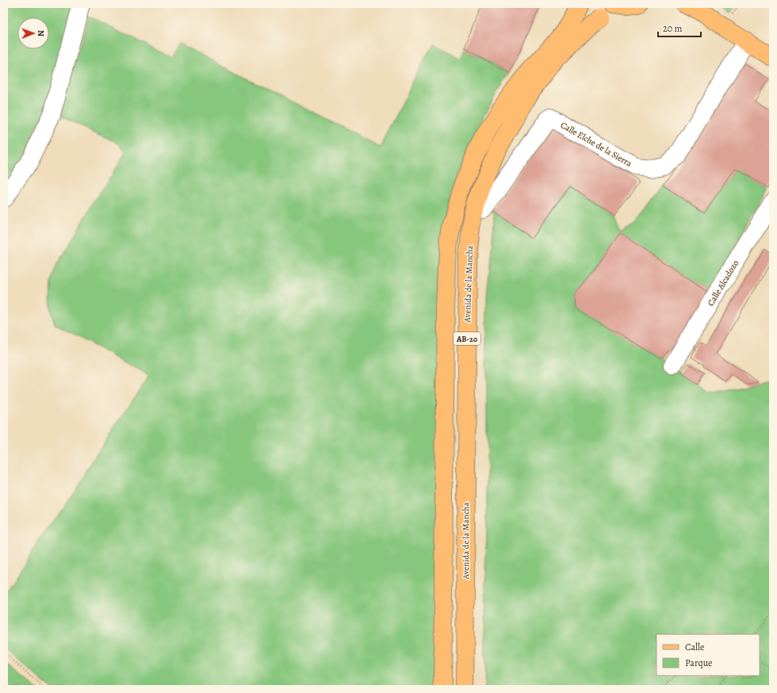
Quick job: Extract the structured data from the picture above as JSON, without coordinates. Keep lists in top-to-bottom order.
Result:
{
  "streets": {
    "main road": ["Avenida de la Mancha", "AB-20"],
    "street": ["Calle Elche de la Sierra", "Calle Alcadozo"]
  },
  "legend": ["Calle", "Parque"],
  "scale_bar": "20 m",
  "north": "right"
}
